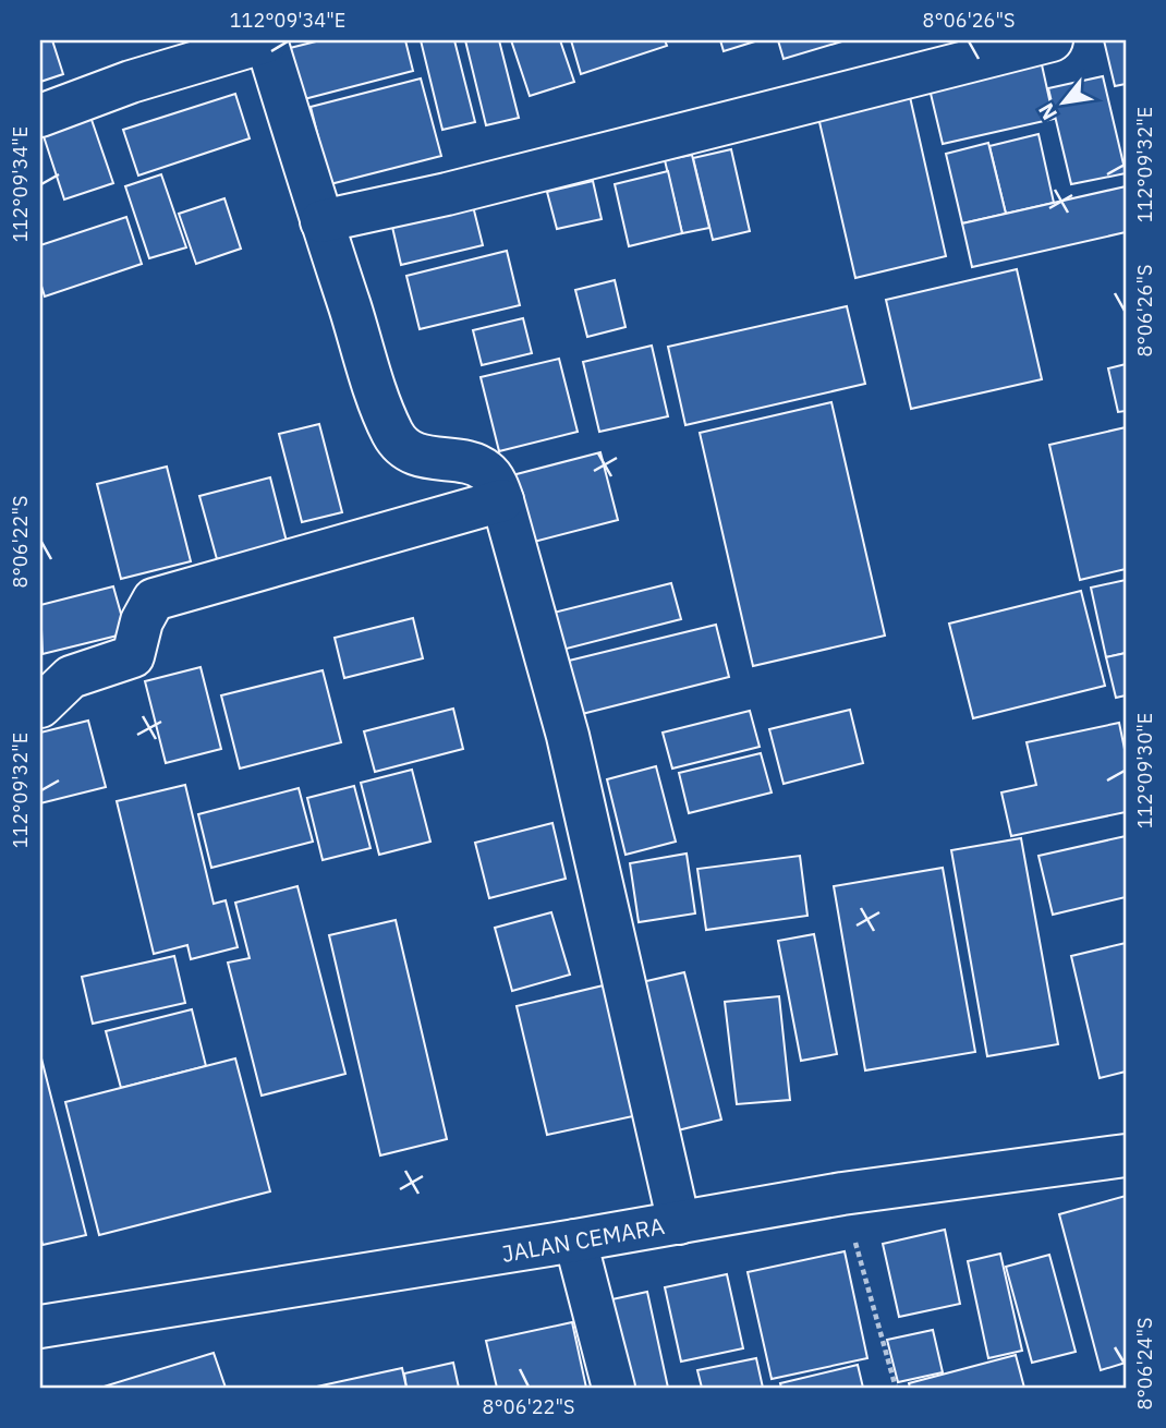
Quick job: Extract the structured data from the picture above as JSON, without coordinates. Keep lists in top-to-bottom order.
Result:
{
  "streets": {
    "street": ["JALAN CEMARA"]
  },
  "north": "bottom left",
  "coordinates": [
    "112°09'34\"E",
    "8°06'26\"S",
    "112°09'32\"E",
    "8°06'22\"S",
    "112°09'30\"E",
    "8°06'24\"S"
  ]
}
